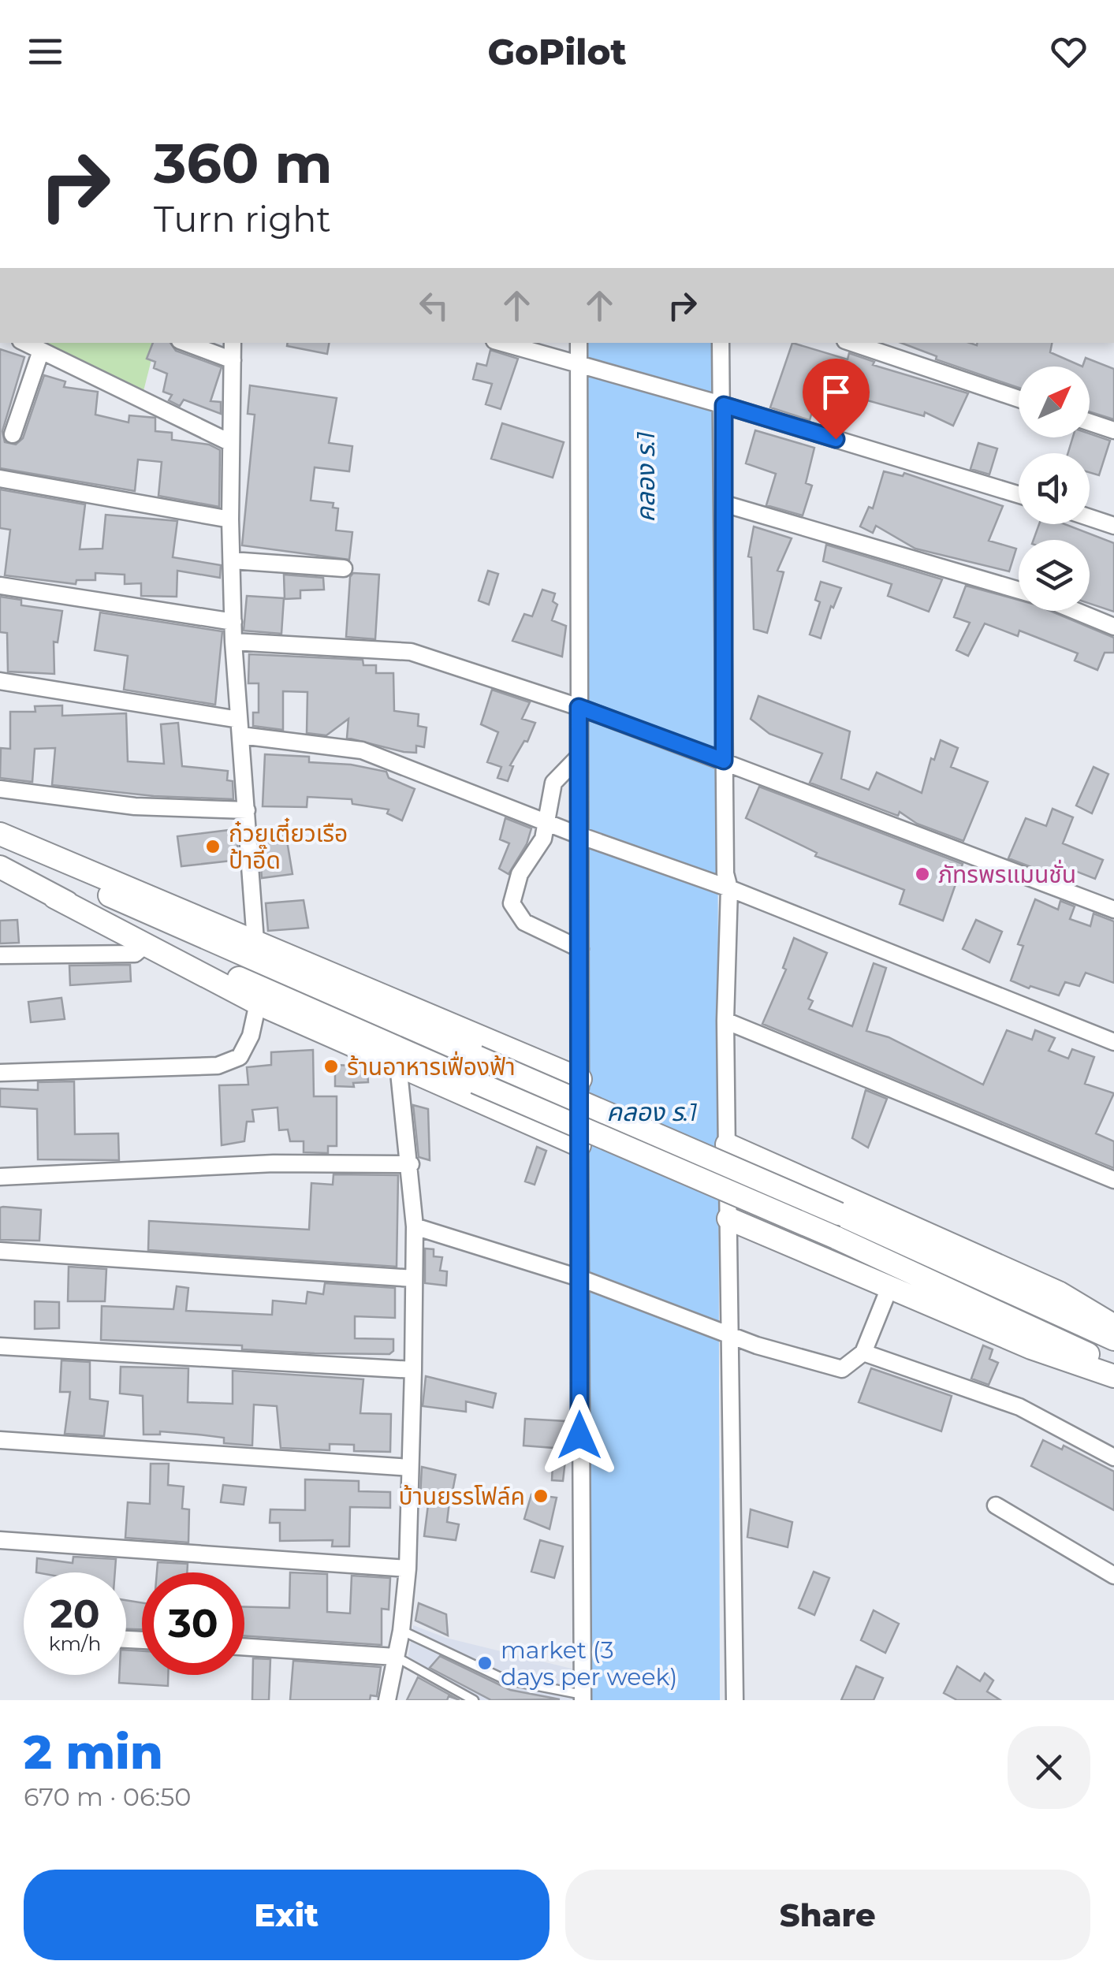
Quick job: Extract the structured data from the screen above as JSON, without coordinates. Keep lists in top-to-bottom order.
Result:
{
  "water": ["คลอง ร.1"],
  "places": [
    "ก๋วยเตี๋ยวเรือ ป้าอี๊ด",
    "ภัทรพรแมนชั่น",
    "ร้านอาหารเฟื่องฟ้า",
    "บ้านยรรโฟล์ค",
    "market (3 days per week)"
  ],
  "north": "top right",
  "page": {
    "header": "GoPilot",
    "turn": ["360 m", "Turn right"],
    "speed": "20 km/h",
    "limit": "30",
    "heading": ["2 min", "670 m · 06:50"],
    "buttons": ["Exit", "Share"]
  }
}
